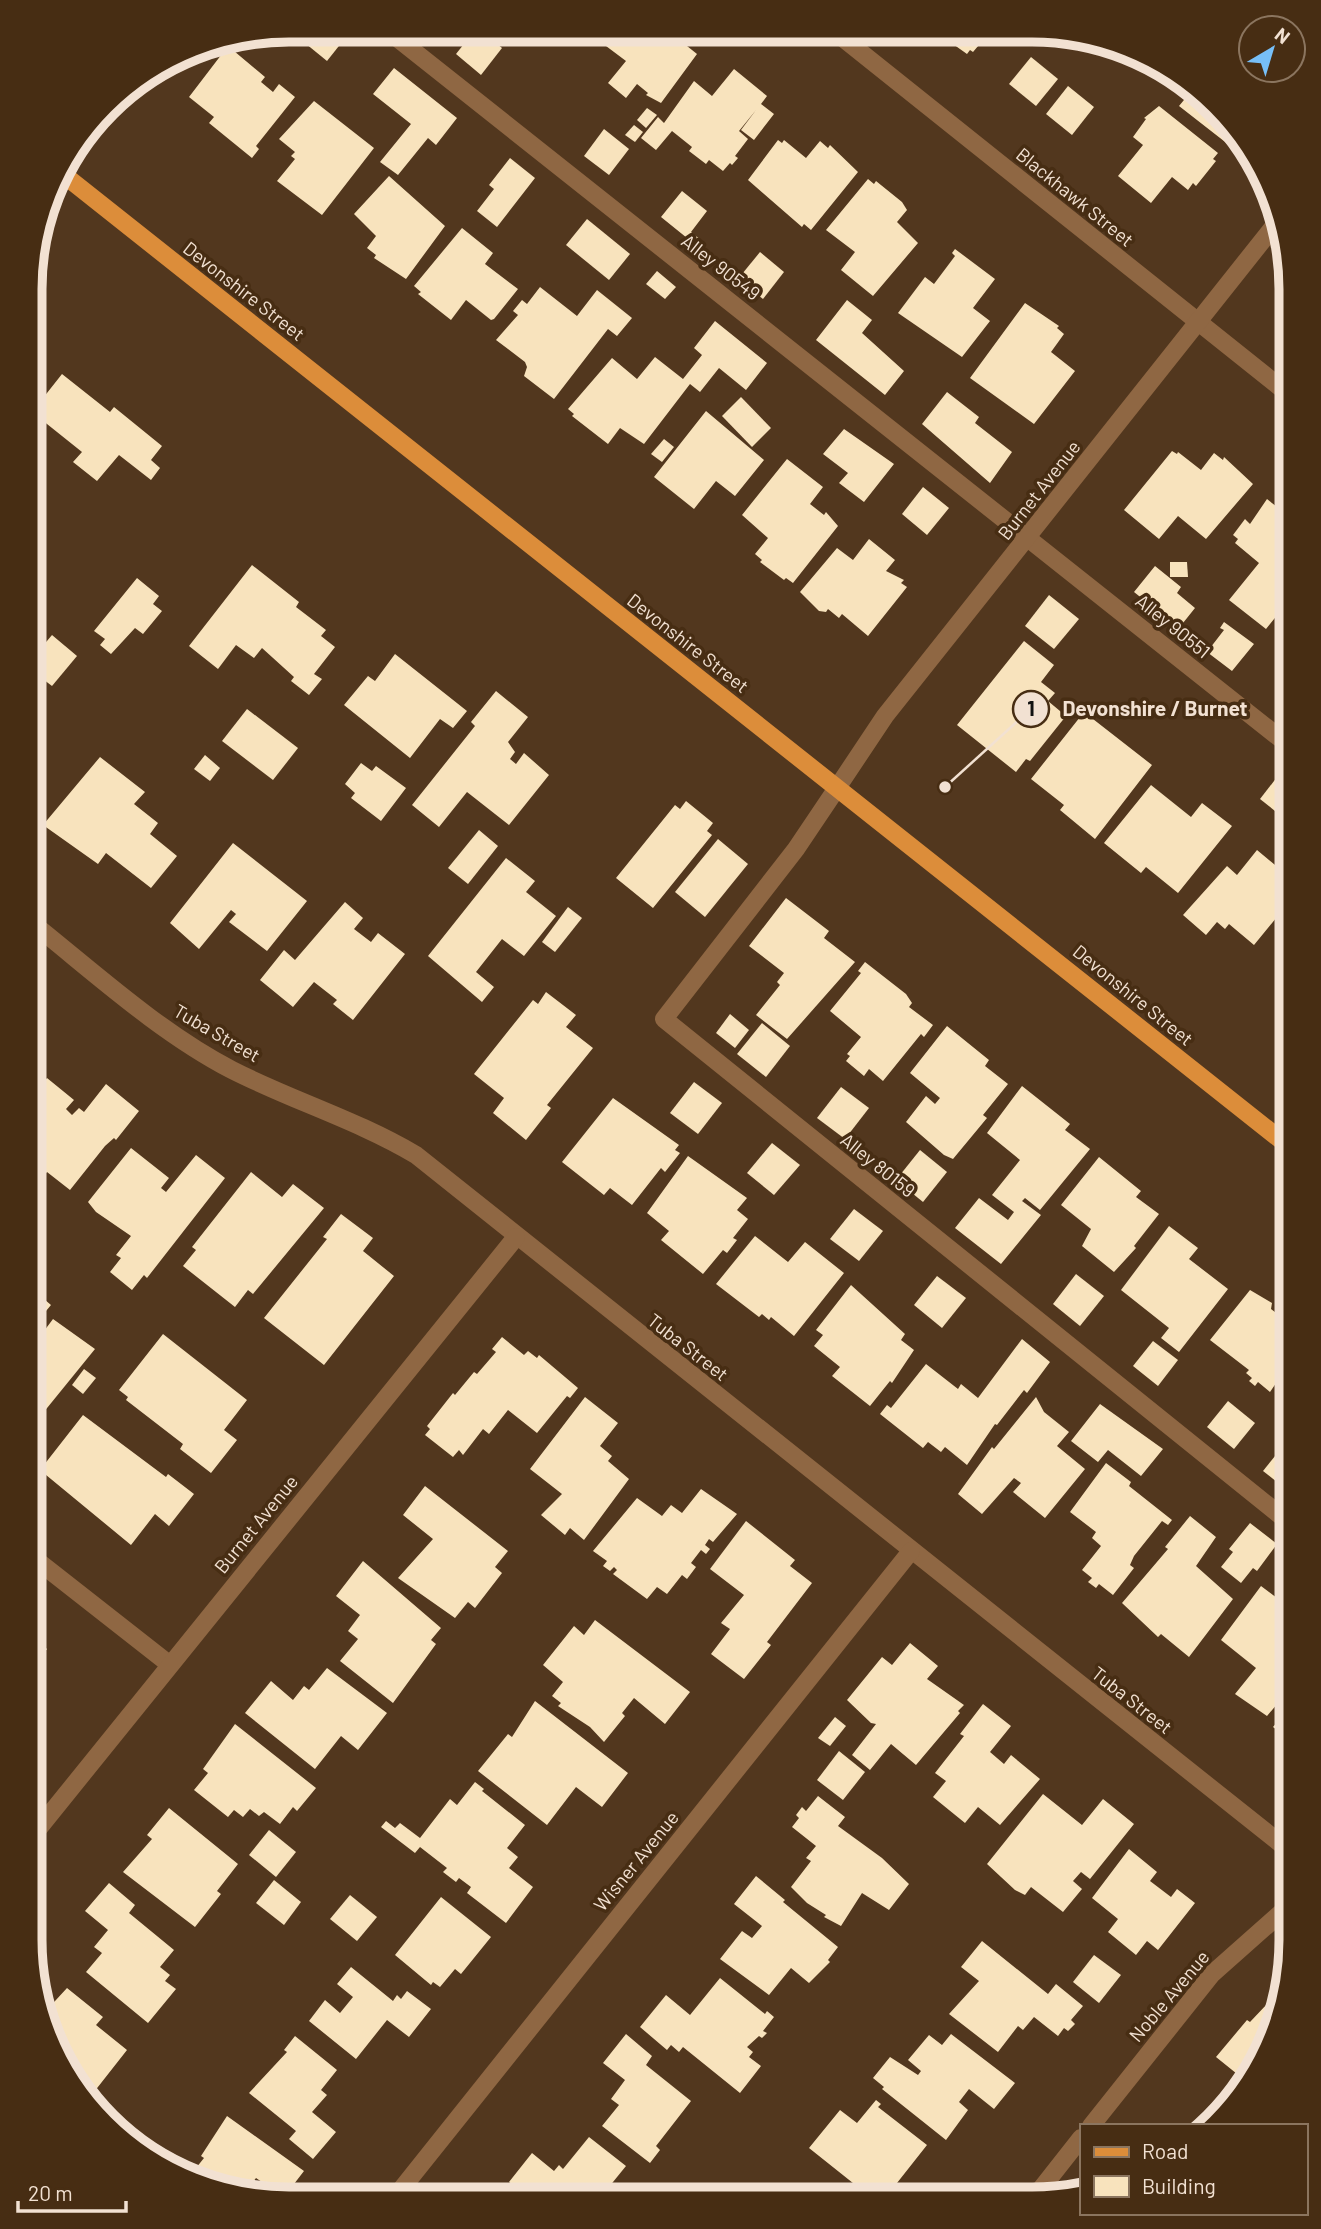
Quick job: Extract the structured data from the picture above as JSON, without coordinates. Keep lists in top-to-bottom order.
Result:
{
  "streets": {
    "main road": ["Devonshire Street"],
    "street": [
      "Blackhawk Street",
      "Alley 90549",
      "Burnet Avenue",
      "Alley 90551",
      "Tuba Street",
      "Alley 80159",
      "Wisner Avenue",
      "Noble Avenue"
    ]
  },
  "crossings": [
    ["Blackhawk Street", "Burnet Avenue"],
    ["Alley 90549", "Burnet Avenue"],
    ["Alley 90549", "Alley 90551"],
    ["Devonshire Street", "Burnet Avenue"],
    ["Devonshire Street", "Alley 80159"],
    ["Burnet Avenue", "Alley 90551"],
    ["Burnet Avenue", "Tuba Street"],
    ["Burnet Avenue", "Alley 80159"],
    ["Tuba Street", "Wisner Avenue"]
  ],
  "places": ["Devonshire / Burnet"],
  "legend": ["Road", "Building"],
  "scale_bar": "20 m",
  "north": "top right"
}
